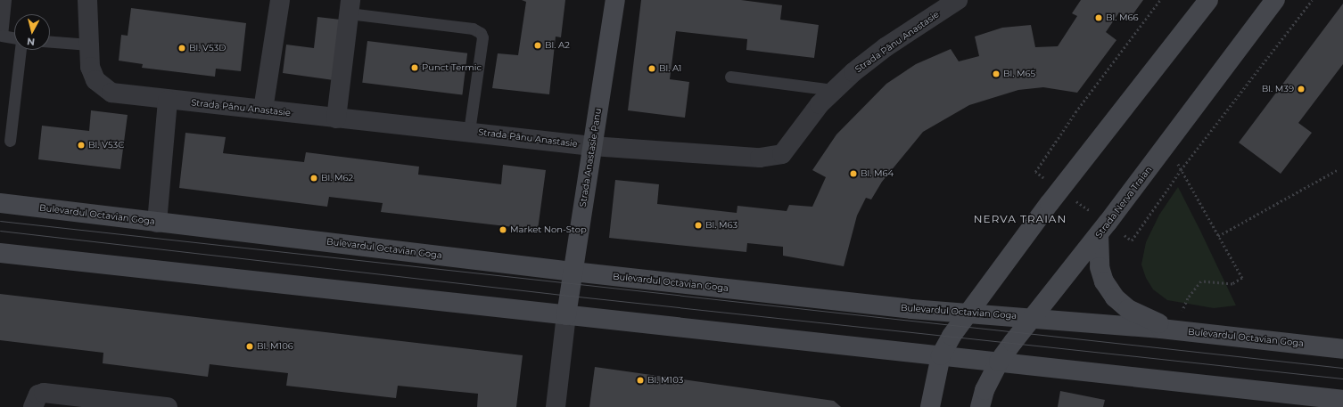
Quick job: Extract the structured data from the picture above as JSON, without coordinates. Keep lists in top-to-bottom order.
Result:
{
  "streets": {
    "main road": ["Strada Anastasie Panu", "Strada Nerva Traian", "Bulevardul Octavian Goga"],
    "street": ["Strada Pânu Anastasie"]
  },
  "crossings": [
    ["Strada Pânu Anastasie", "Strada Anastasie Panu"],
    ["Strada Anastasie Panu", "Bulevardul Octavian Goga"],
    ["Strada Nerva Traian", "Bulevardul Octavian Goga"]
  ],
  "districts": ["NERVA TRAIAN"],
  "places": [
    "Bl. M66",
    "Bl. A2",
    "Bl. V53D",
    "Punct Termic",
    "Bl. A1",
    "Bl. M65",
    "Bl. M39",
    "Bl. V53C",
    "Bl. M64",
    "Bl. M62",
    "Bl. M63",
    "Market Non-Stop",
    "Bl. M106",
    "Bl. M103"
  ],
  "north": "bottom"
}
